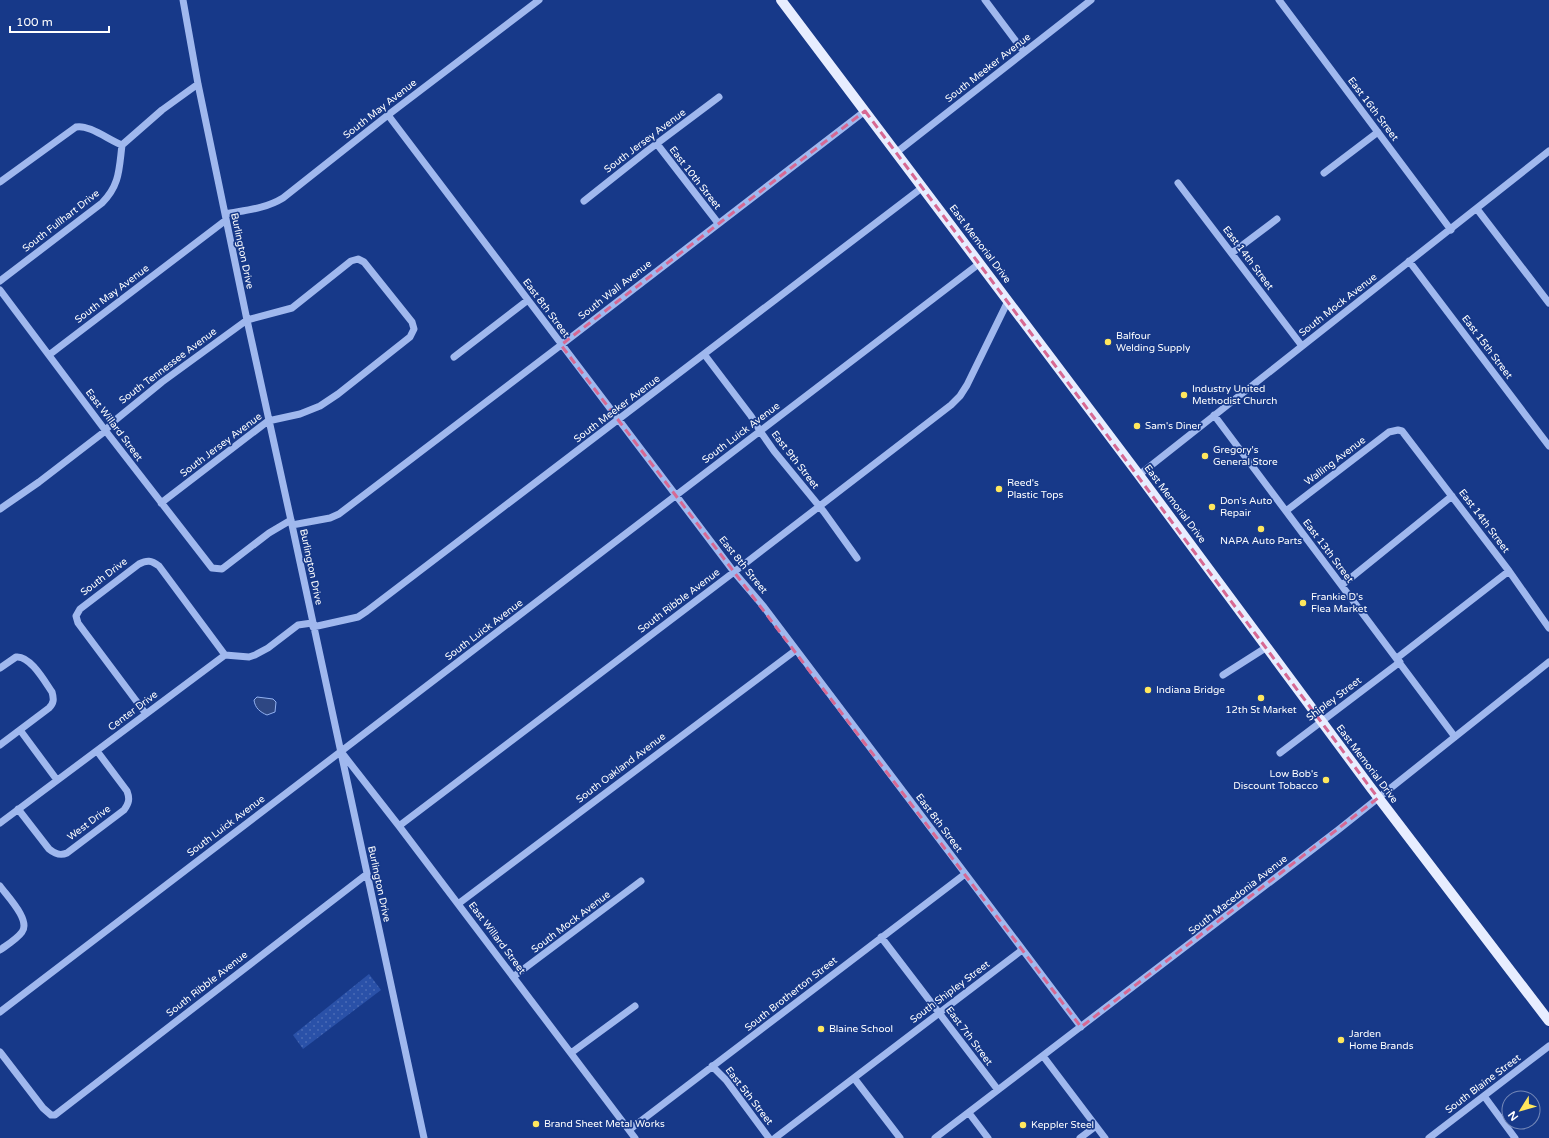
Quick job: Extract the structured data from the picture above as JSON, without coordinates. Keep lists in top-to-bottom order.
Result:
{
  "streets": {
    "main road": ["East Memorial Drive"],
    "street": [
      "South Meeker Avenue",
      "South May Avenue",
      "East 16th Street",
      "South Jersey Avenue",
      "East 10th Street",
      "South Fullhart Drive",
      "Burlington Drive",
      "East 14th Street",
      "South Wall Avenue",
      "South Mock Avenue",
      "East 8th Street",
      "East 15th Street",
      "South Tennessee Avenue",
      "East Willard Street",
      "South Luick Avenue",
      "East 9th Street",
      "Walling Avenue",
      "East 13th Street",
      "South Drive",
      "South Ribble Avenue",
      "Shipley Street",
      "Center Drive",
      "South Oakland Avenue",
      "West Drive",
      "South Macedonia Avenue",
      "South Shipley Street",
      "South Brotherton Street",
      "East 7th Street",
      "South Blaine Street",
      "East 5th Street"
    ]
  },
  "crossings": [
    ["South Meeker Avenue", "East Memorial Drive"],
    ["South Meeker Avenue", "Burlington Drive"],
    ["South Meeker Avenue", "East 8th Street"],
    ["South Meeker Avenue", "East 9th Street"],
    ["South Meeker Avenue", "South Drive"],
    ["South Meeker Avenue", "Center Drive"],
    ["South May Avenue", "Burlington Drive"],
    ["South May Avenue", "East 8th Street"],
    ["South May Avenue", "East Willard Street"],
    ["East 16th Street", "South Mock Avenue"],
    ["South Jersey Avenue", "East 10th Street"],
    ["South Jersey Avenue", "Burlington Drive"],
    ["South Jersey Avenue", "South Tennessee Avenue"],
    ["South Jersey Avenue", "East Willard Street"],
    ["East 10th Street", "South Wall Avenue"],
    ["East Memorial Drive", "South Wall Avenue"],
    ["East Memorial Drive", "South Mock Avenue"],
    ["East Memorial Drive", "South Luick Avenue"],
    ["East Memorial Drive", "South Ribble Avenue"],
    ["East Memorial Drive", "Shipley Street"],
    ["East Memorial Drive", "South Macedonia Avenue"],
    ["Burlington Drive", "South Wall Avenue"],
    ["Burlington Drive", "South Tennessee Avenue"],
    ["Burlington Drive", "East Willard Street"],
    ["Burlington Drive", "South Luick Avenue"],
    ["Burlington Drive", "South Ribble Avenue"],
    ["East 14th Street", "South Mock Avenue"],
    ["East 14th Street", "Walling Avenue"],
    ["East 14th Street", "Shipley Street"],
    ["South Wall Avenue", "East 8th Street"],
    ["South Wall Avenue", "East Willard Street"],
    ["South Mock Avenue", "East 15th Street"],
    ["South Mock Avenue", "East Willard Street"],
    ["South Mock Avenue", "East 13th Street"],
    ["East 8th Street", "South Luick Avenue"],
    ["East 8th Street", "South Ribble Avenue"],
    ["East 8th Street", "South Oakland Avenue"],
    ["East 8th Street", "South Macedonia Avenue"],
    ["East 8th Street", "South Shipley Street"],
    ["East 8th Street", "South Brotherton Street"],
    ["South Tennessee Avenue", "East Willard Street"],
    ["East Willard Street", "South Luick Avenue"],
    ["East Willard Street", "South Ribble Avenue"],
    ["East Willard Street", "South Oakland Avenue"],
    ["East Willard Street", "South Brotherton Street"],
    ["South Luick Avenue", "East 9th Street"],
    ["East 9th Street", "South Ribble Avenue"],
    ["Walling Avenue", "East 13th Street"],
    ["East 13th Street", "Shipley Street"],
    ["East 13th Street", "South Macedonia Avenue"],
    ["South Drive", "Center Drive"],
    ["Center Drive", "West Drive"],
    ["South Macedonia Avenue", "East 7th Street"],
    ["South Shipley Street", "East 7th Street"],
    ["South Brotherton Street", "East 7th Street"],
    ["South Brotherton Street", "East 5th Street"]
  ],
  "places": [
    "Balfour Welding Supply",
    "Industry United Methodist Church",
    "Sam's Diner",
    "Gregory's General Store",
    "Reed's Plastic Tops",
    "Don's Auto Repair",
    "NAPA Auto Parts",
    "Frankie D's Flea Market",
    "Indiana Bridge",
    "12th St Market",
    "Low Bob's Discount Tobacco",
    "Blaine School",
    "Jarden Home Brands",
    "Brand Sheet Metal Works",
    "Keppler Steel"
  ],
  "scale_bar": "100 m",
  "north": "bottom left"
}
